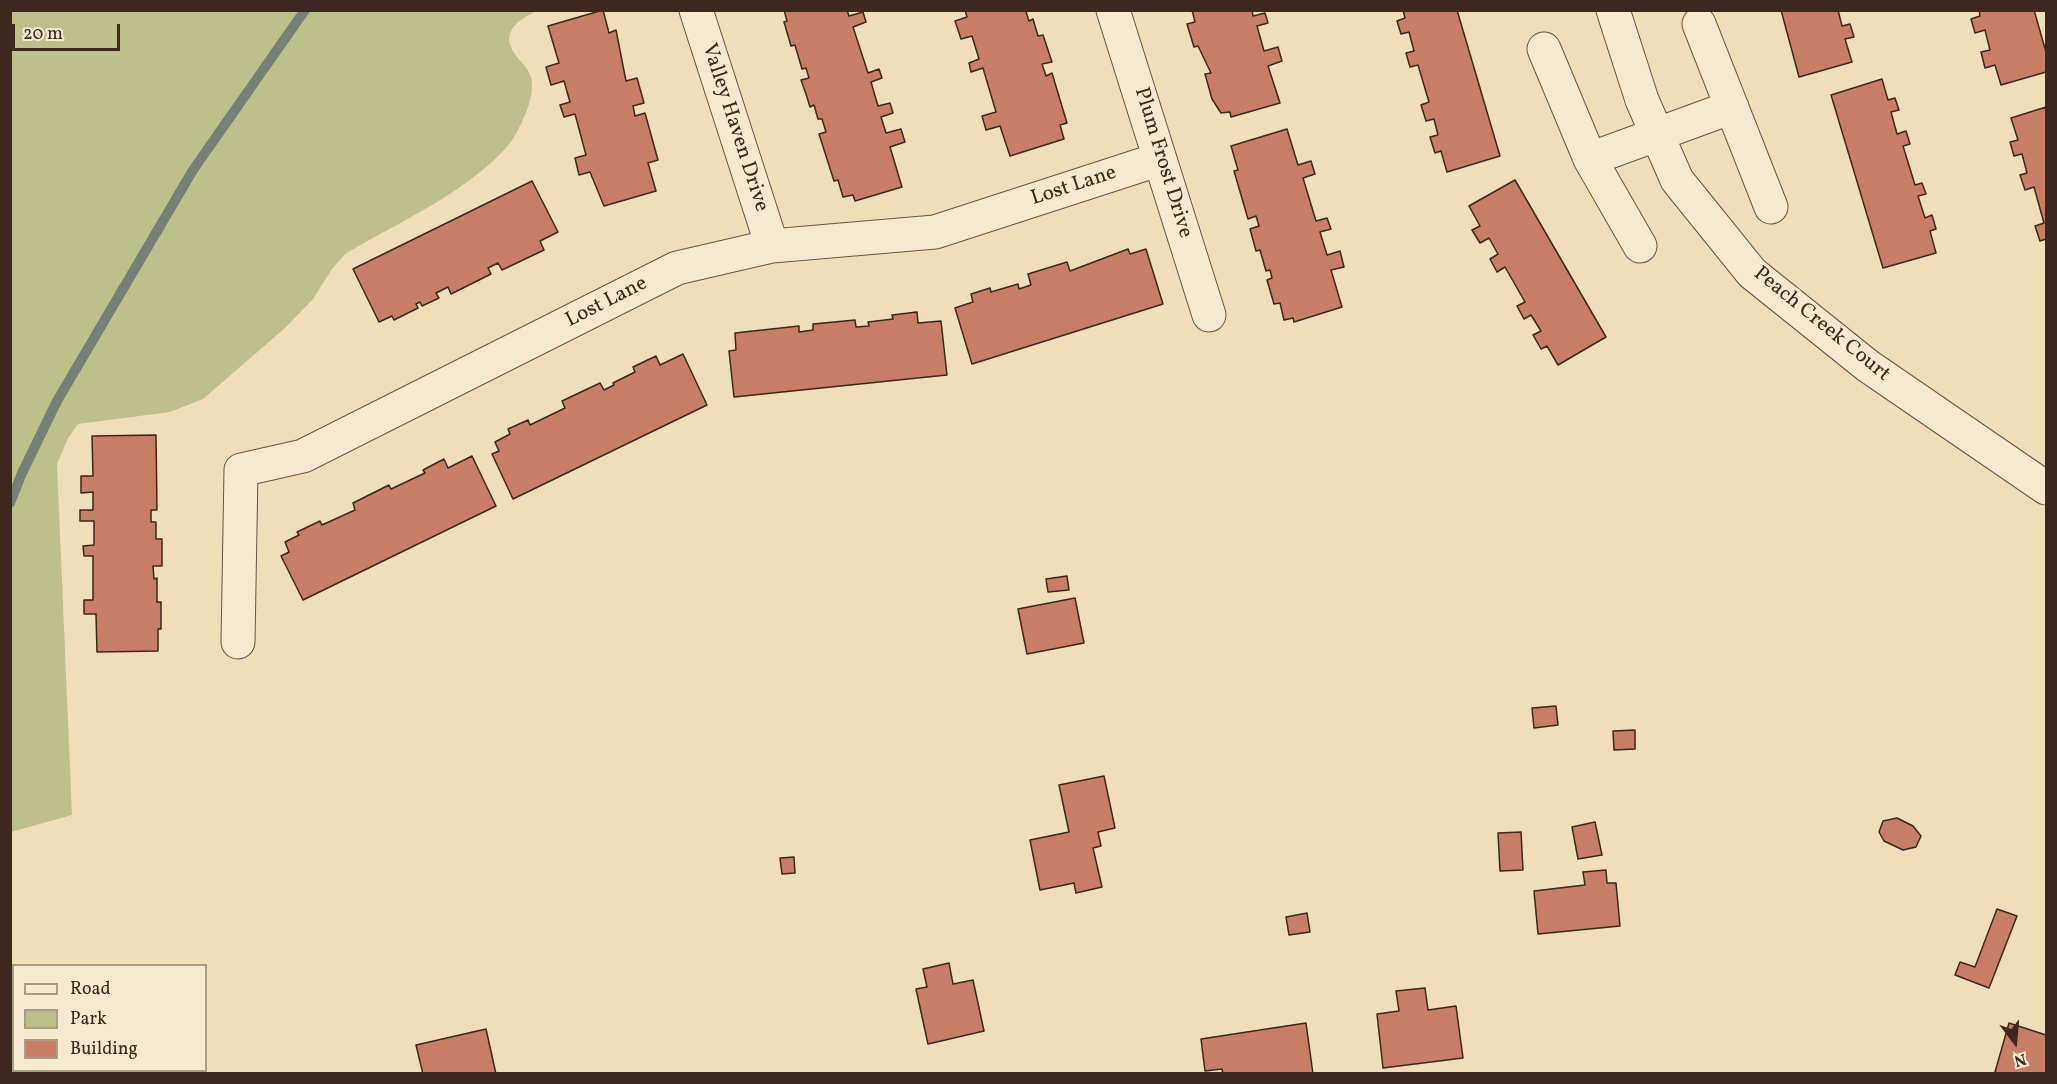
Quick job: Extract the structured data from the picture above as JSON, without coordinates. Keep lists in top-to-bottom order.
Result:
{
  "streets": {
    "street": [
      "Valley Haven Drive",
      "Plum Frost Drive",
      "Lost Lane",
      "Peach Creek Court"
    ]
  },
  "crossings": [
    ["Valley Haven Drive", "Lost Lane"],
    ["Plum Frost Drive", "Lost Lane"]
  ],
  "legend": ["Road", "Park", "Building"],
  "scale_bar": "20 m",
  "north": "bottom"
}
